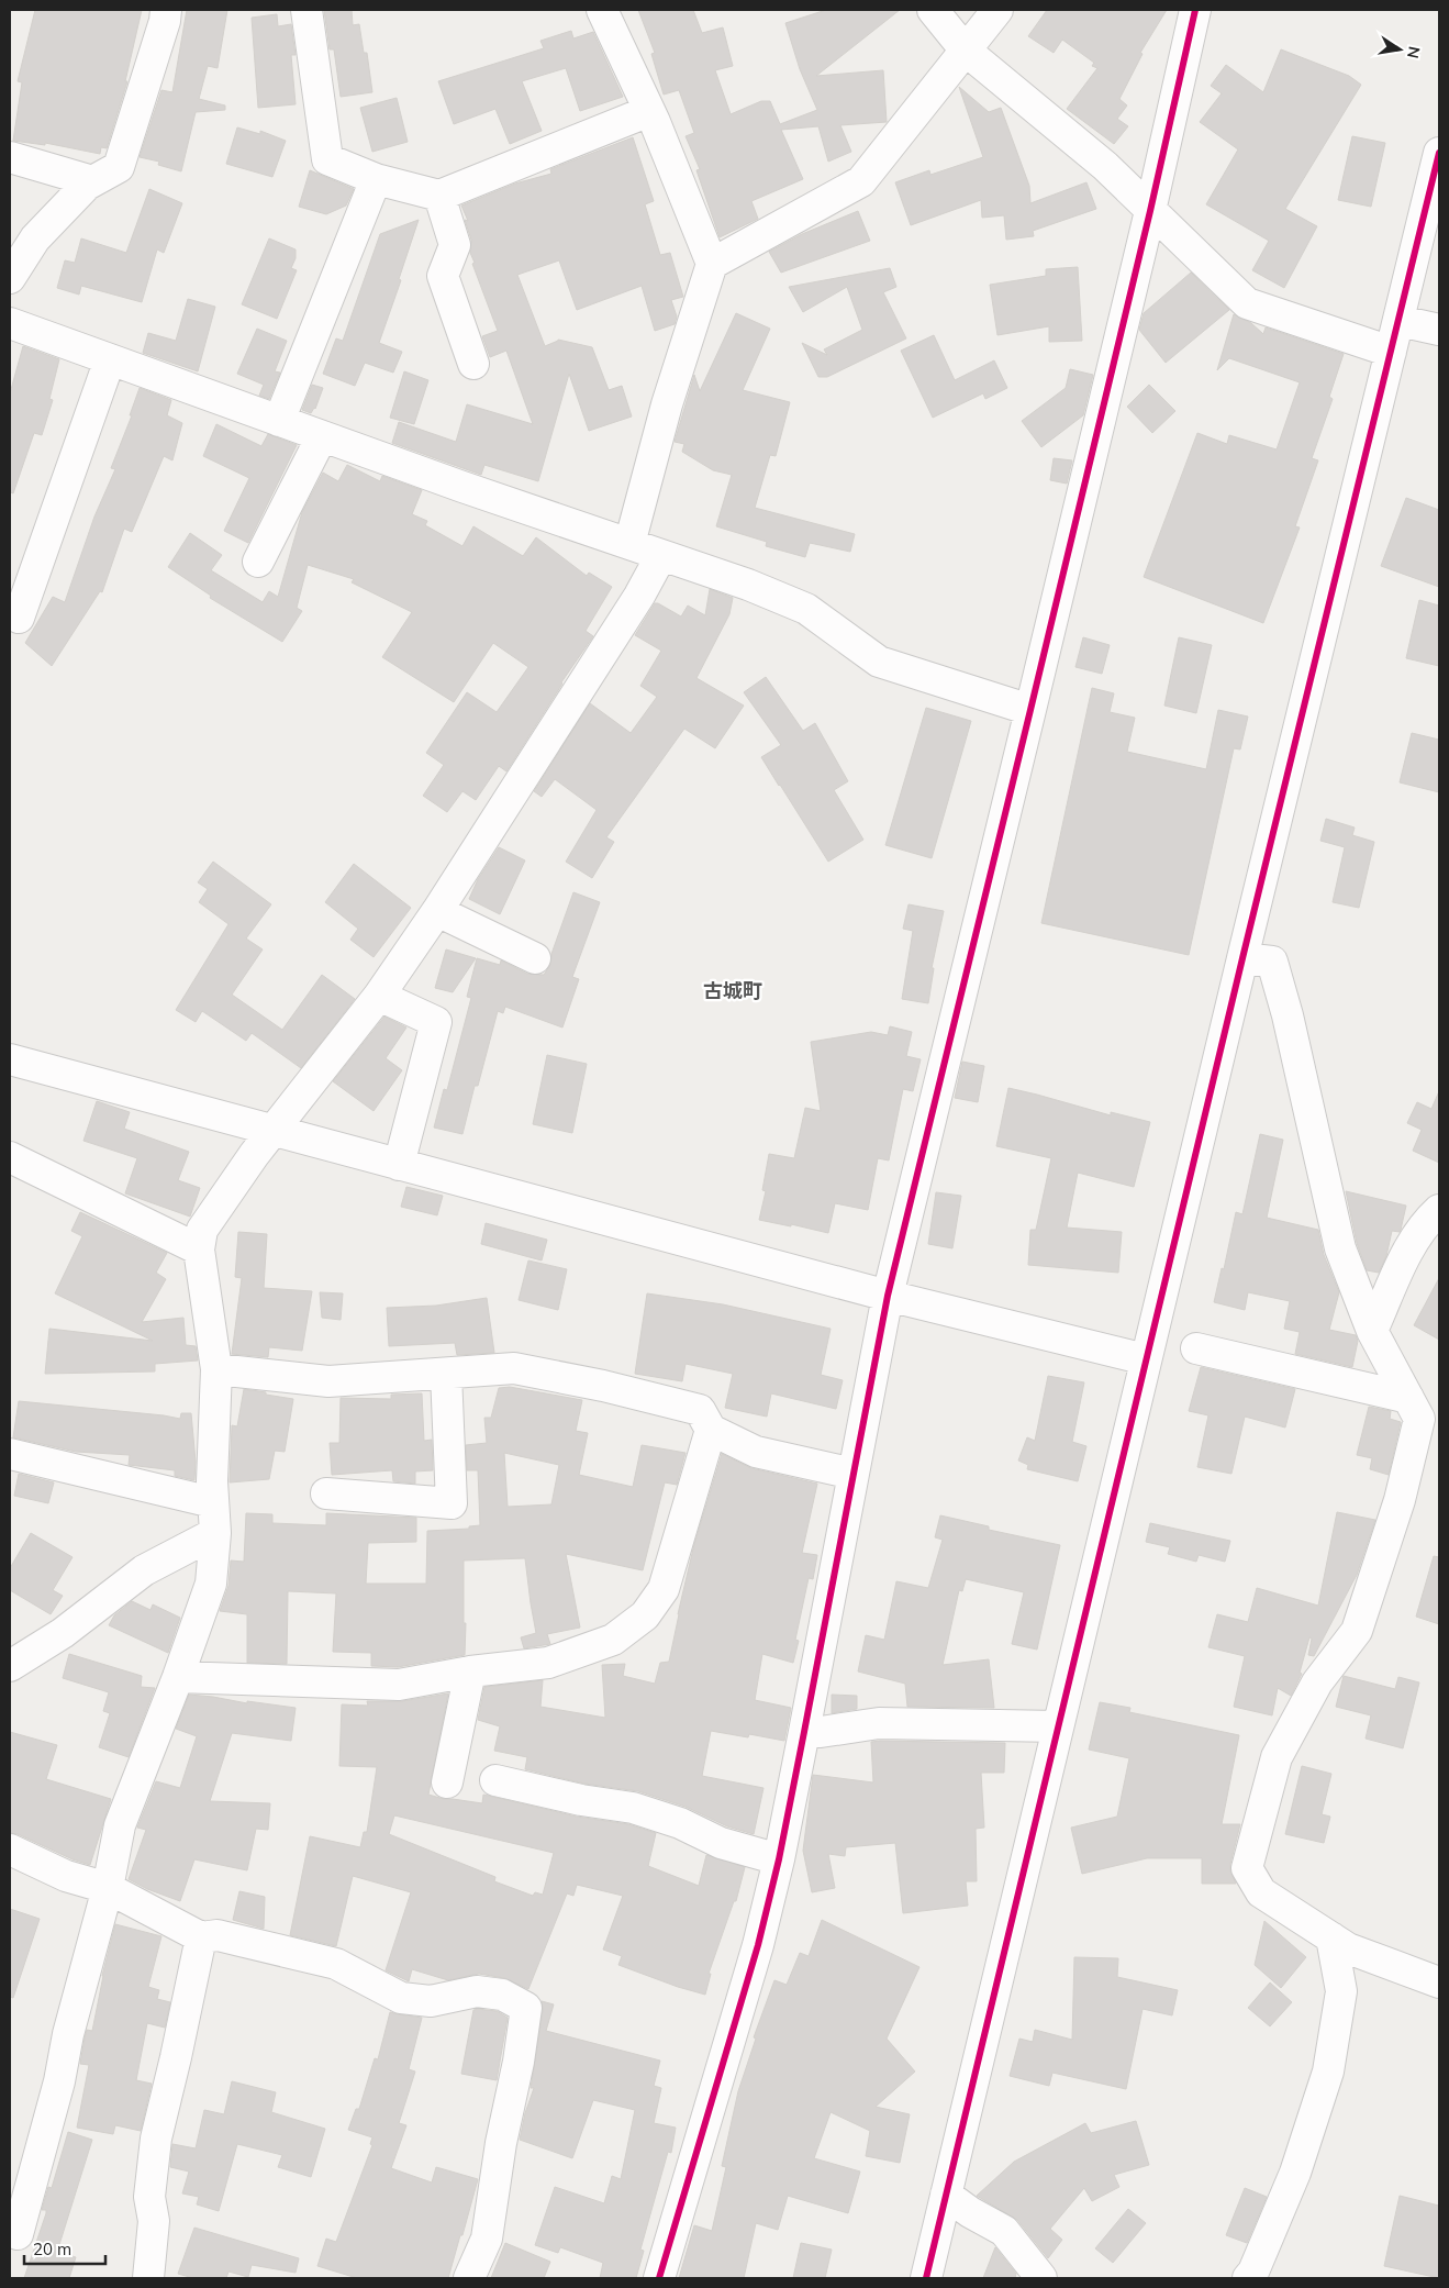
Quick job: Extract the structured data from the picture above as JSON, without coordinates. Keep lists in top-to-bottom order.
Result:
{
  "districts": ["古城町"],
  "scale_bar": "20 m",
  "north": "right"
}
